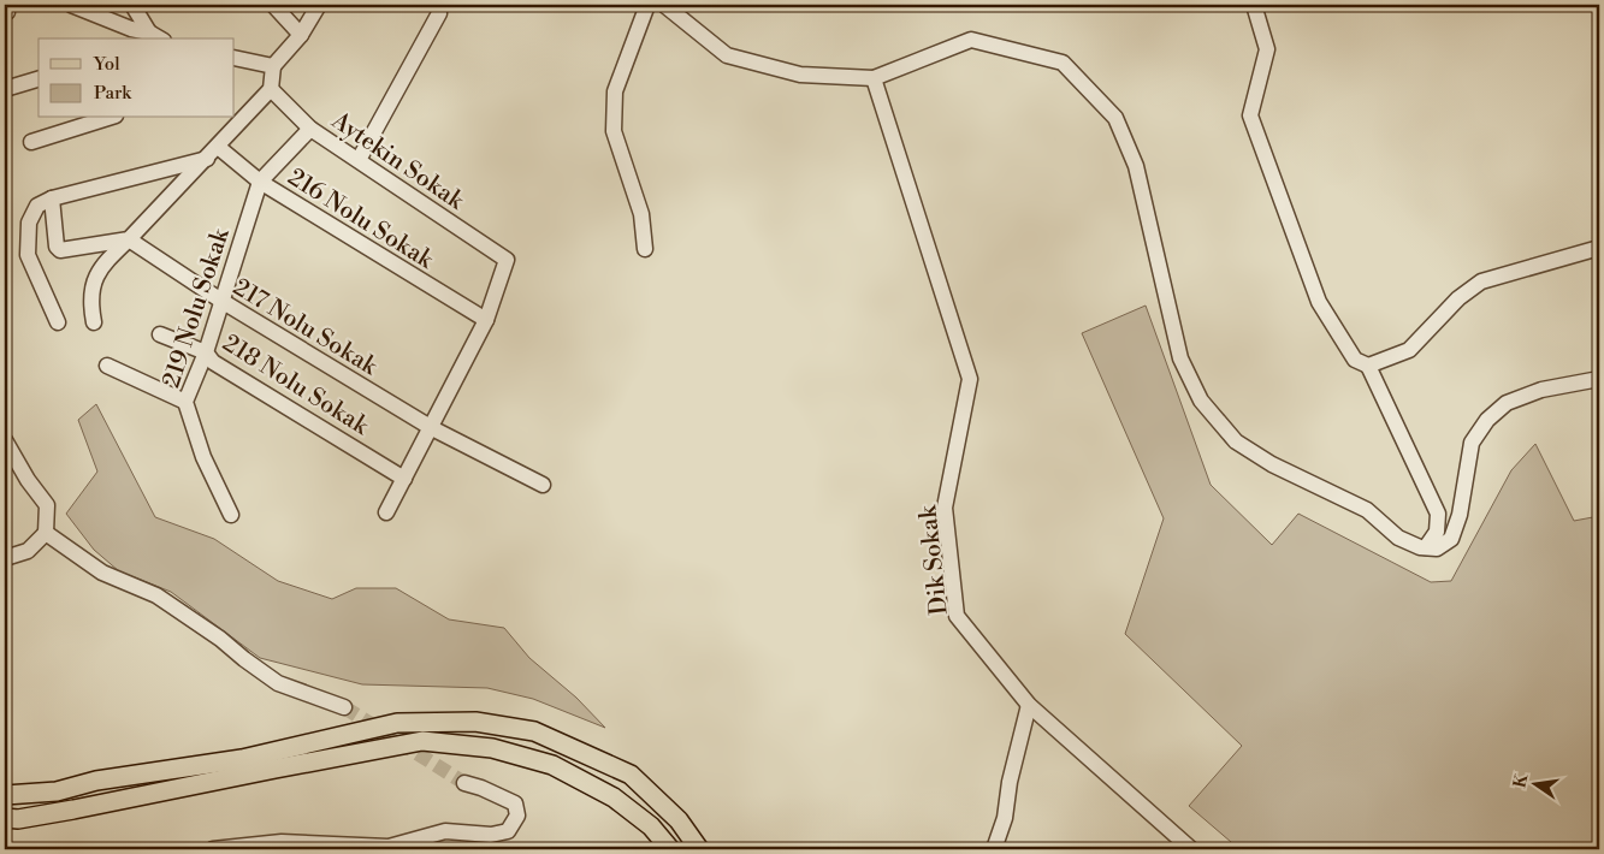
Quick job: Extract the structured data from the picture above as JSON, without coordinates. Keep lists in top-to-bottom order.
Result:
{
  "streets": {
    "street": [
      "Aytekin Sokak",
      "216 Nolu Sokak",
      "219 Nolu Sokak",
      "217 Nolu Sokak",
      "218 Nolu Sokak",
      "Dik Sokak"
    ]
  },
  "crossings": [
    ["Aytekin Sokak", "216 Nolu Sokak"],
    ["Aytekin Sokak", "219 Nolu Sokak"],
    ["216 Nolu Sokak", "219 Nolu Sokak"],
    ["219 Nolu Sokak", "217 Nolu Sokak"],
    ["219 Nolu Sokak", "218 Nolu Sokak"]
  ],
  "legend": ["Yol", "Park"],
  "north": "left"
}
